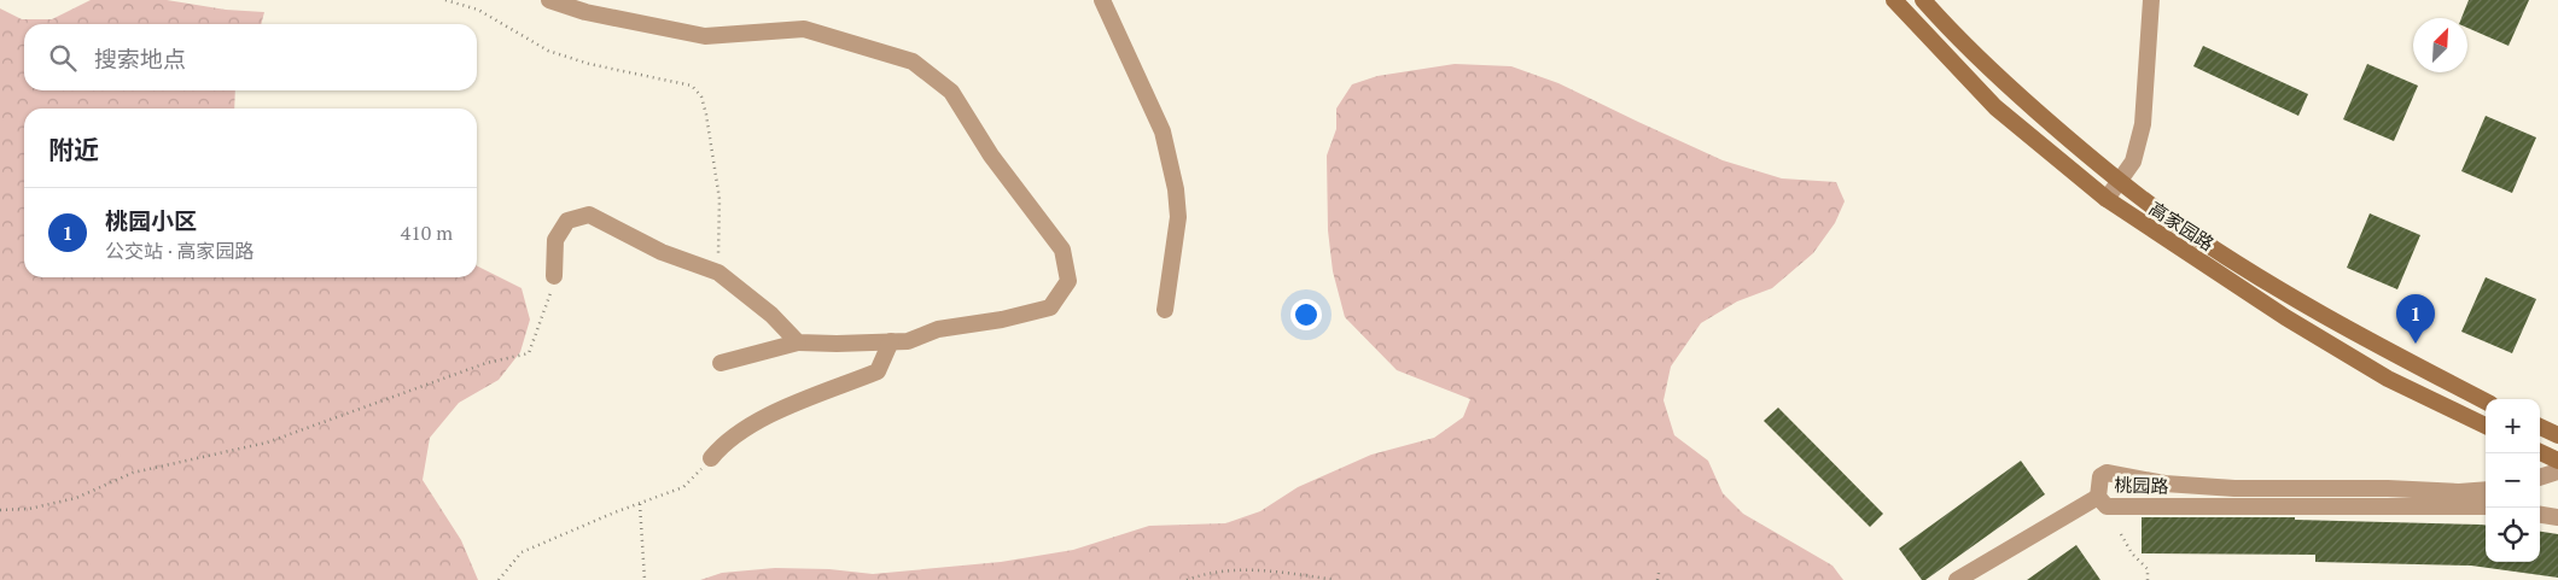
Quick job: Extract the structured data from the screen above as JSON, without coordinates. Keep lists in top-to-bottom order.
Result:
{
  "streets": {
    "main road": ["高家园路"],
    "street": ["桃园路"]
  },
  "north": "top right",
  "page": {
    "search": "搜索地点",
    "heading": "附近",
    "list": [
      {
        "mark": "1",
        "name": "桃园小区",
        "note": "公交站 · 高家园路",
        "value": "410 m"
      }
    ],
    "pins": "1",
    "map_buttons": ["+", "−"]
  }
}
